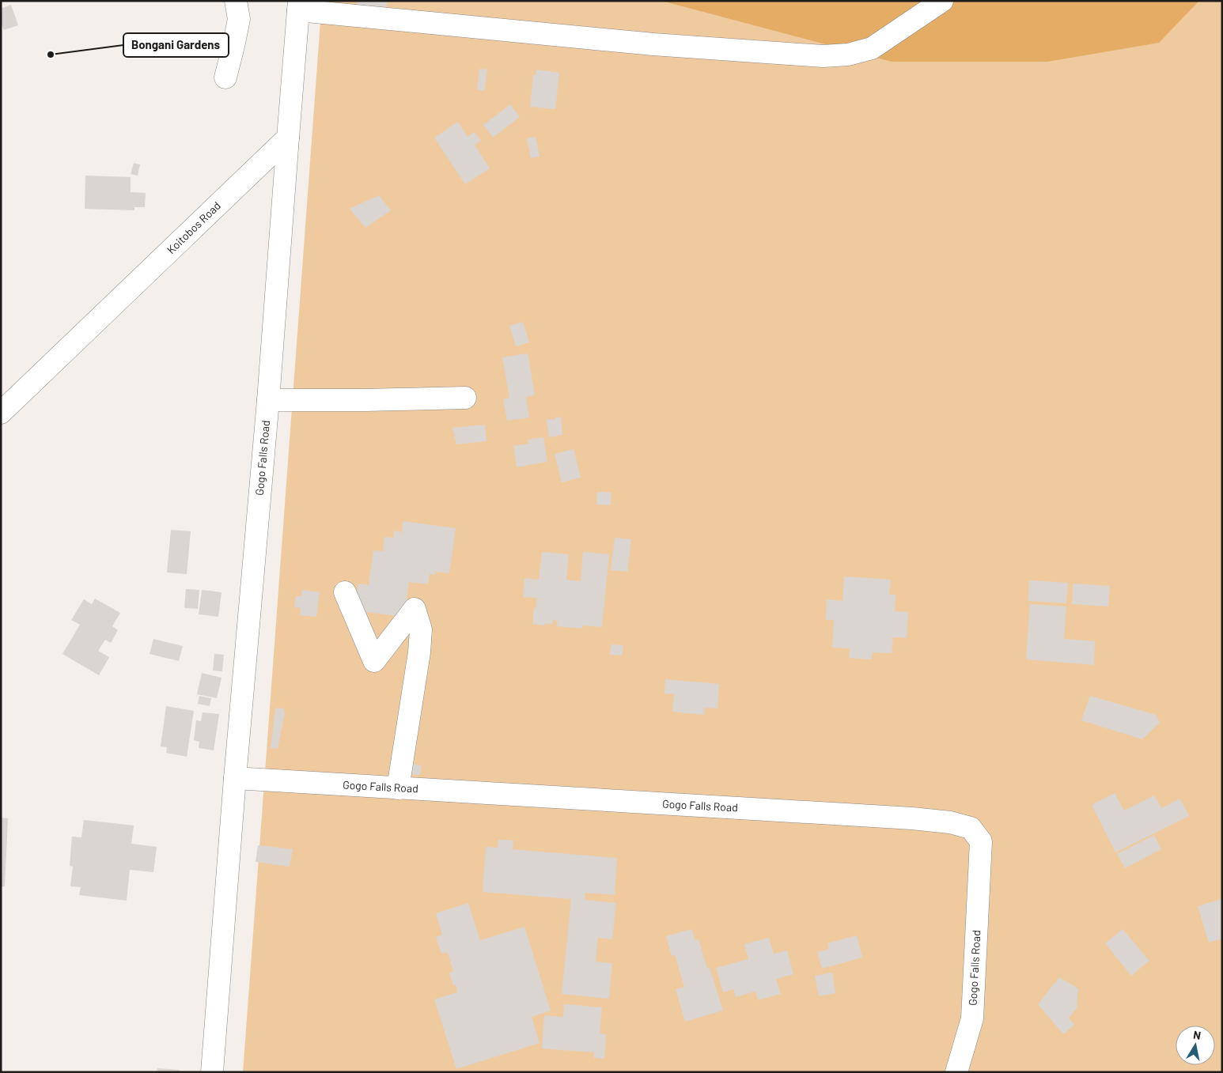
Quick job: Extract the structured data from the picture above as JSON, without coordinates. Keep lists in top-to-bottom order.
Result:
{
  "streets": {
    "street": ["Koitobos Road", "Gogo Falls Road"]
  },
  "crossings": [
    ["Koitobos Road", "Gogo Falls Road"]
  ],
  "places": ["Bongani Gardens"],
  "north": "top"
}
